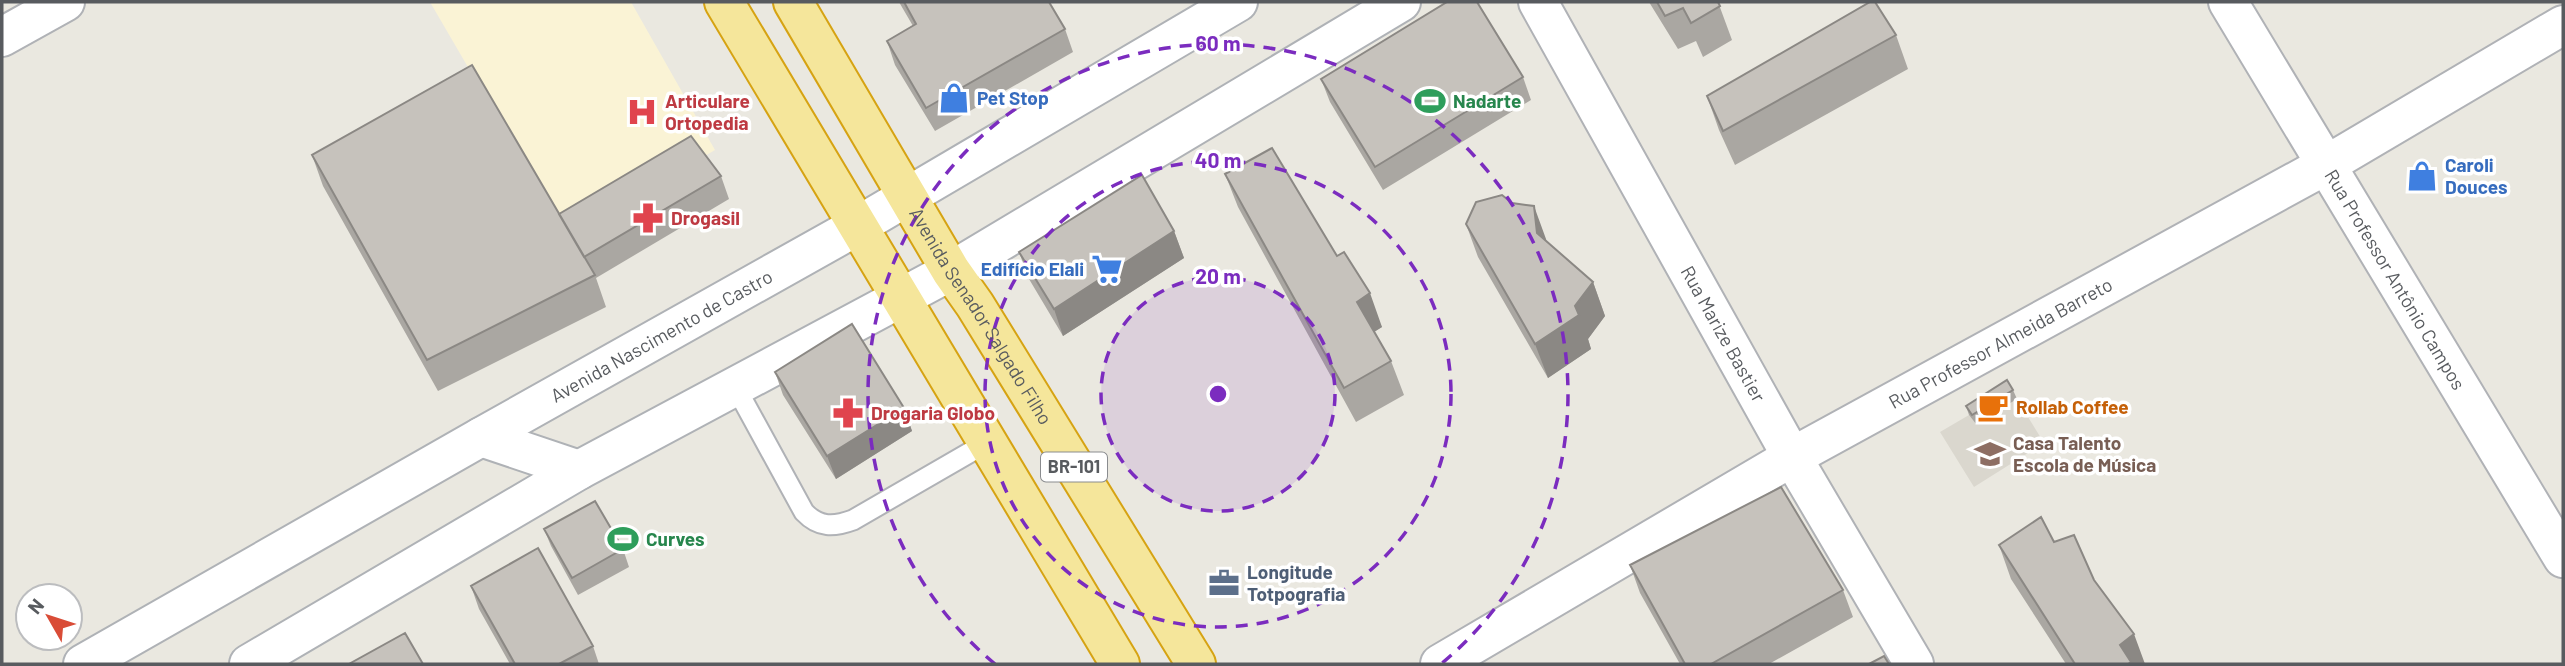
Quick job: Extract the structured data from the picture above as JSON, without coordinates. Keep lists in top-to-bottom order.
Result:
{
  "streets": {
    "highway": ["Avenida Senador Salgado Filho", "BR-101"],
    "main road": [
      "Rua Professor Antônio Campos",
      "Avenida Nascimento de Castro",
      "Rua Marize Bastier",
      "Rua Professor Almeida Barreto"
    ]
  },
  "crossings": [
    ["Rua Professor Antônio Campos", "Rua Professor Almeida Barreto"],
    ["Avenida Senador Salgado Filho", "Avenida Nascimento de Castro"],
    ["Avenida Nascimento de Castro", "BR-101"],
    ["Rua Marize Bastier", "Rua Professor Almeida Barreto"]
  ],
  "places": {
    "shop": ["Pet Stop", "Caroli Douces"],
    "sports": ["Nadarte", "Curves"],
    "hospital": ["Articulare Ortopedia"],
    "pharmacy": ["Drogasil", "Drogaria Globo"],
    "supermarket": ["Edifício Elali"],
    "cafe": ["Rollab Coffee"],
    "school or university": ["Casa Talento Escola de Música"],
    "office": ["Longitude Totpografia"]
  },
  "north": "top left",
  "rings": ["60 m", "40 m", "20 m"]
}
